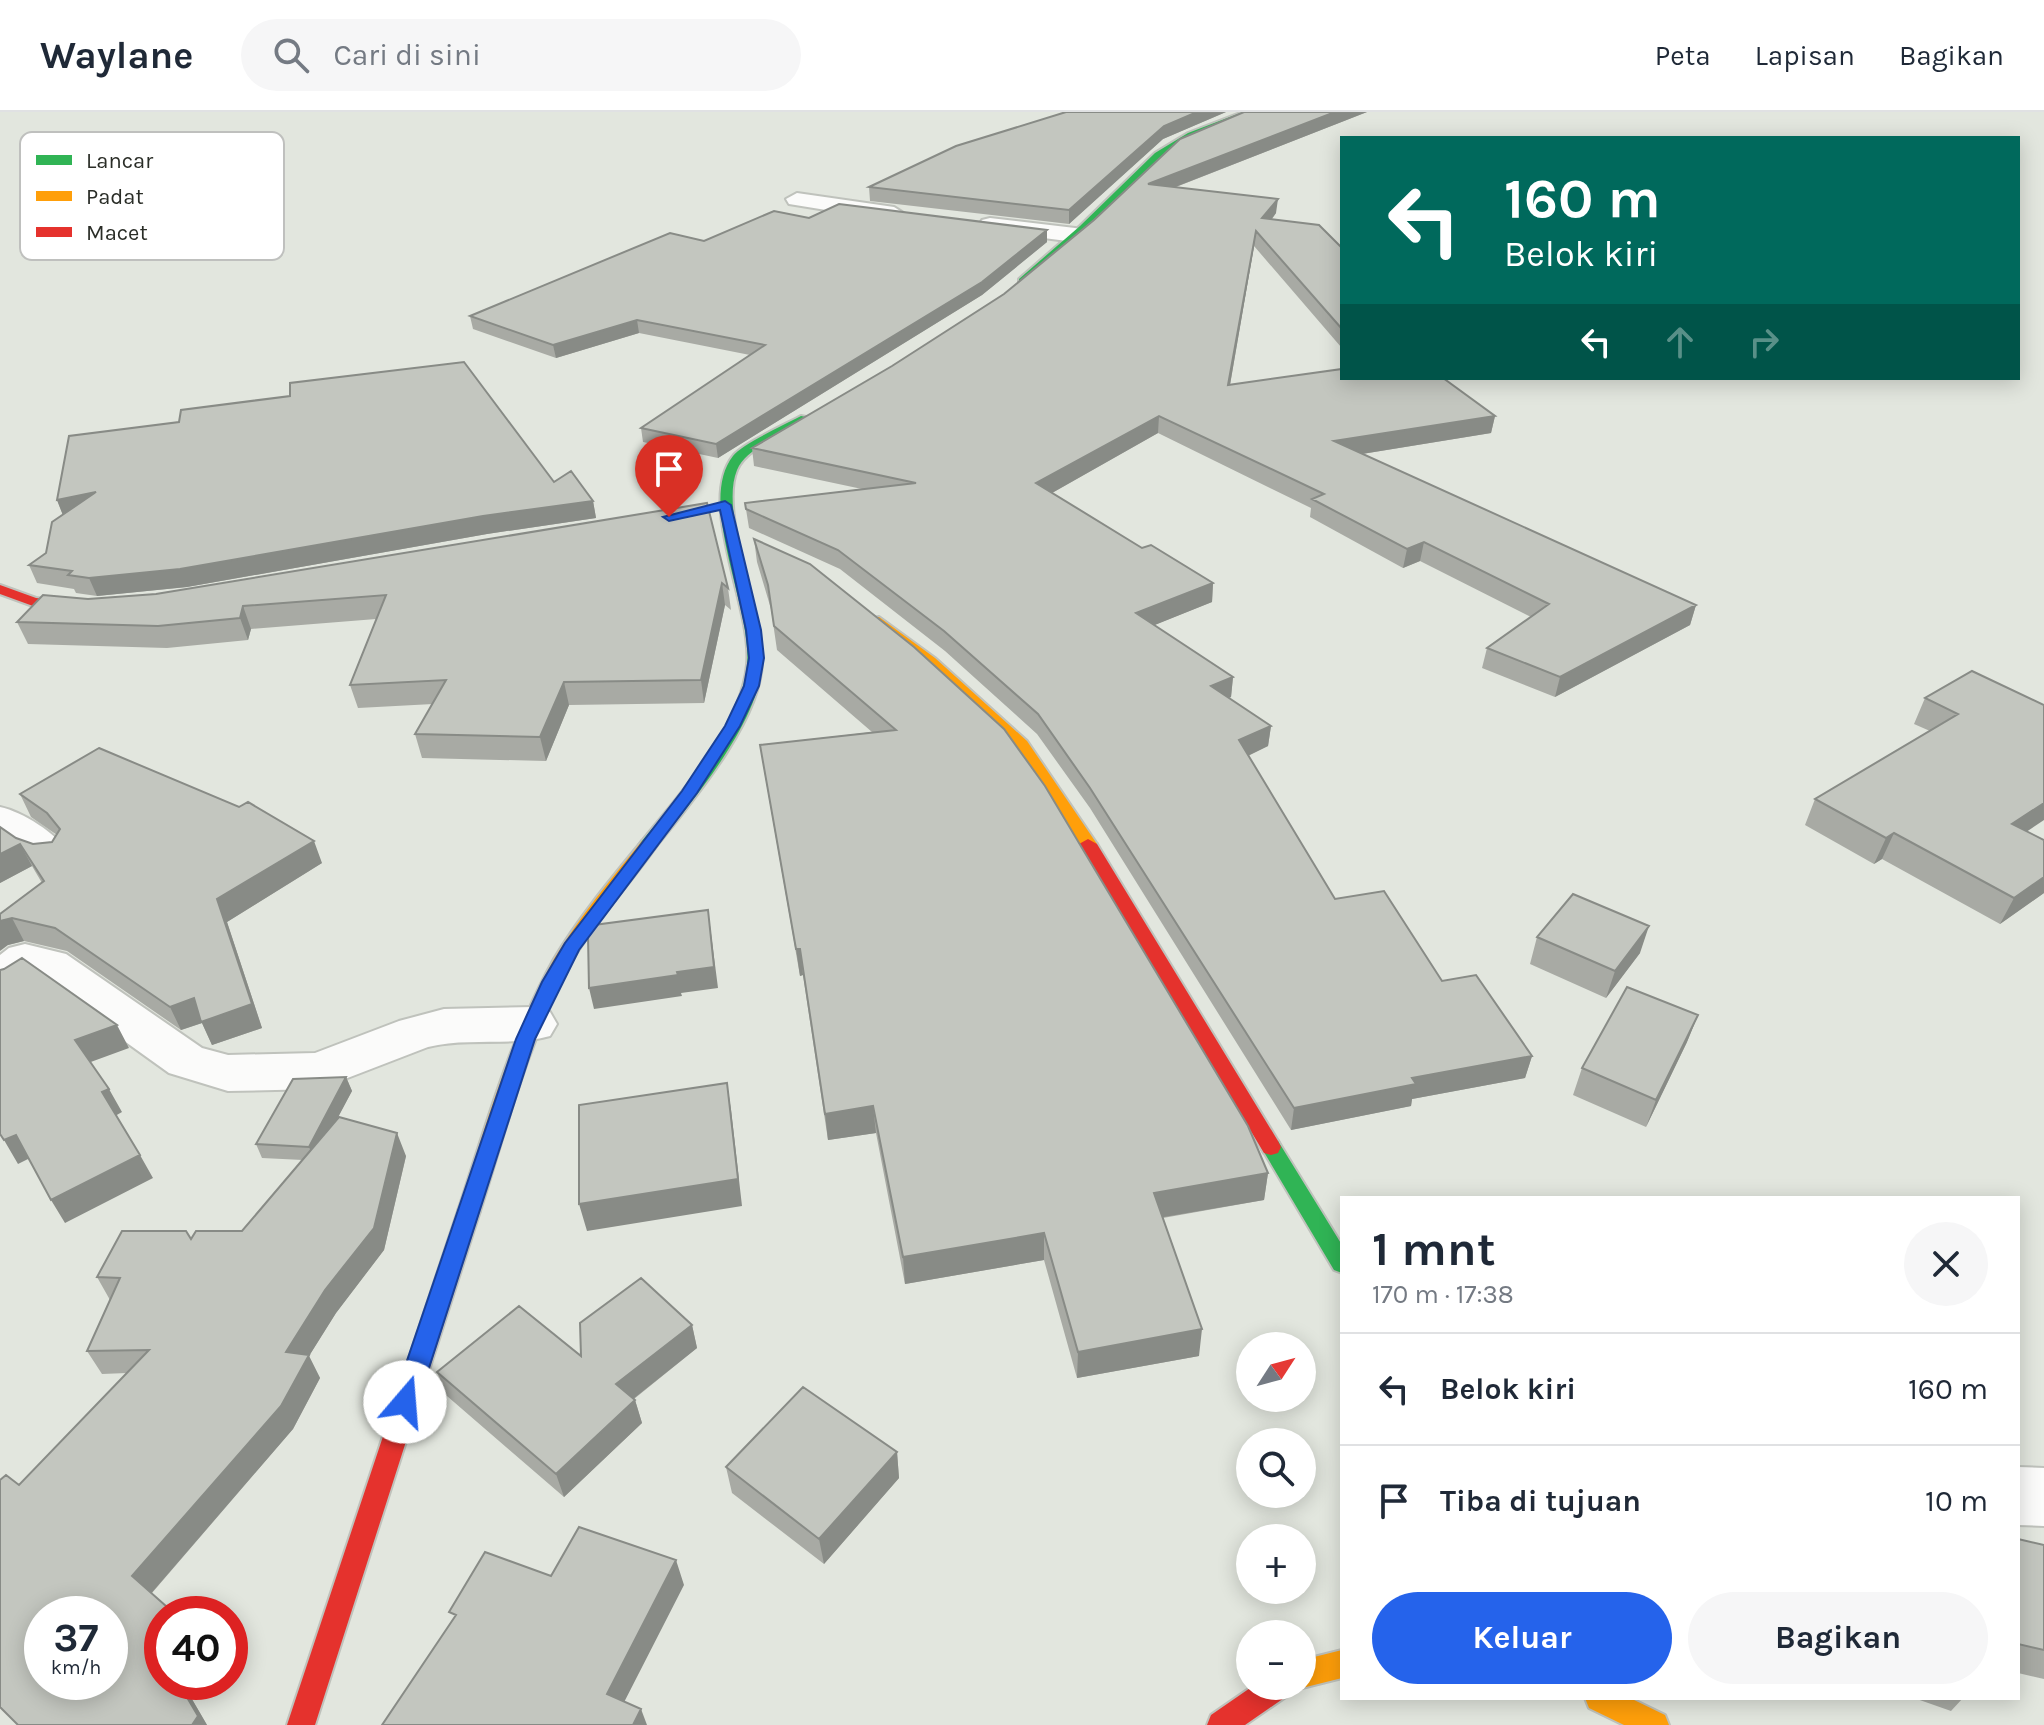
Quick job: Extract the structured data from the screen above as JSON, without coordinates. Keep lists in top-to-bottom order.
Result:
{
  "legend": ["Lancar", "Padat", "Macet"],
  "north": "top right",
  "page": {
    "header": "Waylane",
    "search": "Cari di sini",
    "nav": ["Peta", "Lapisan", "Bagikan"],
    "turn": ["160 m", "Belok kiri"],
    "heading": ["1 mnt", "170 m · 17:38"],
    "map_buttons": ["+", "−"],
    "list": [
      {
        "name": "Belok kiri",
        "value": "160 m"
      },
      {
        "name": "Tiba di tujuan",
        "value": "10 m"
      }
    ],
    "buttons": ["Keluar", "Bagikan"],
    "speed": "37 km/h",
    "limit": "40"
  }
}
